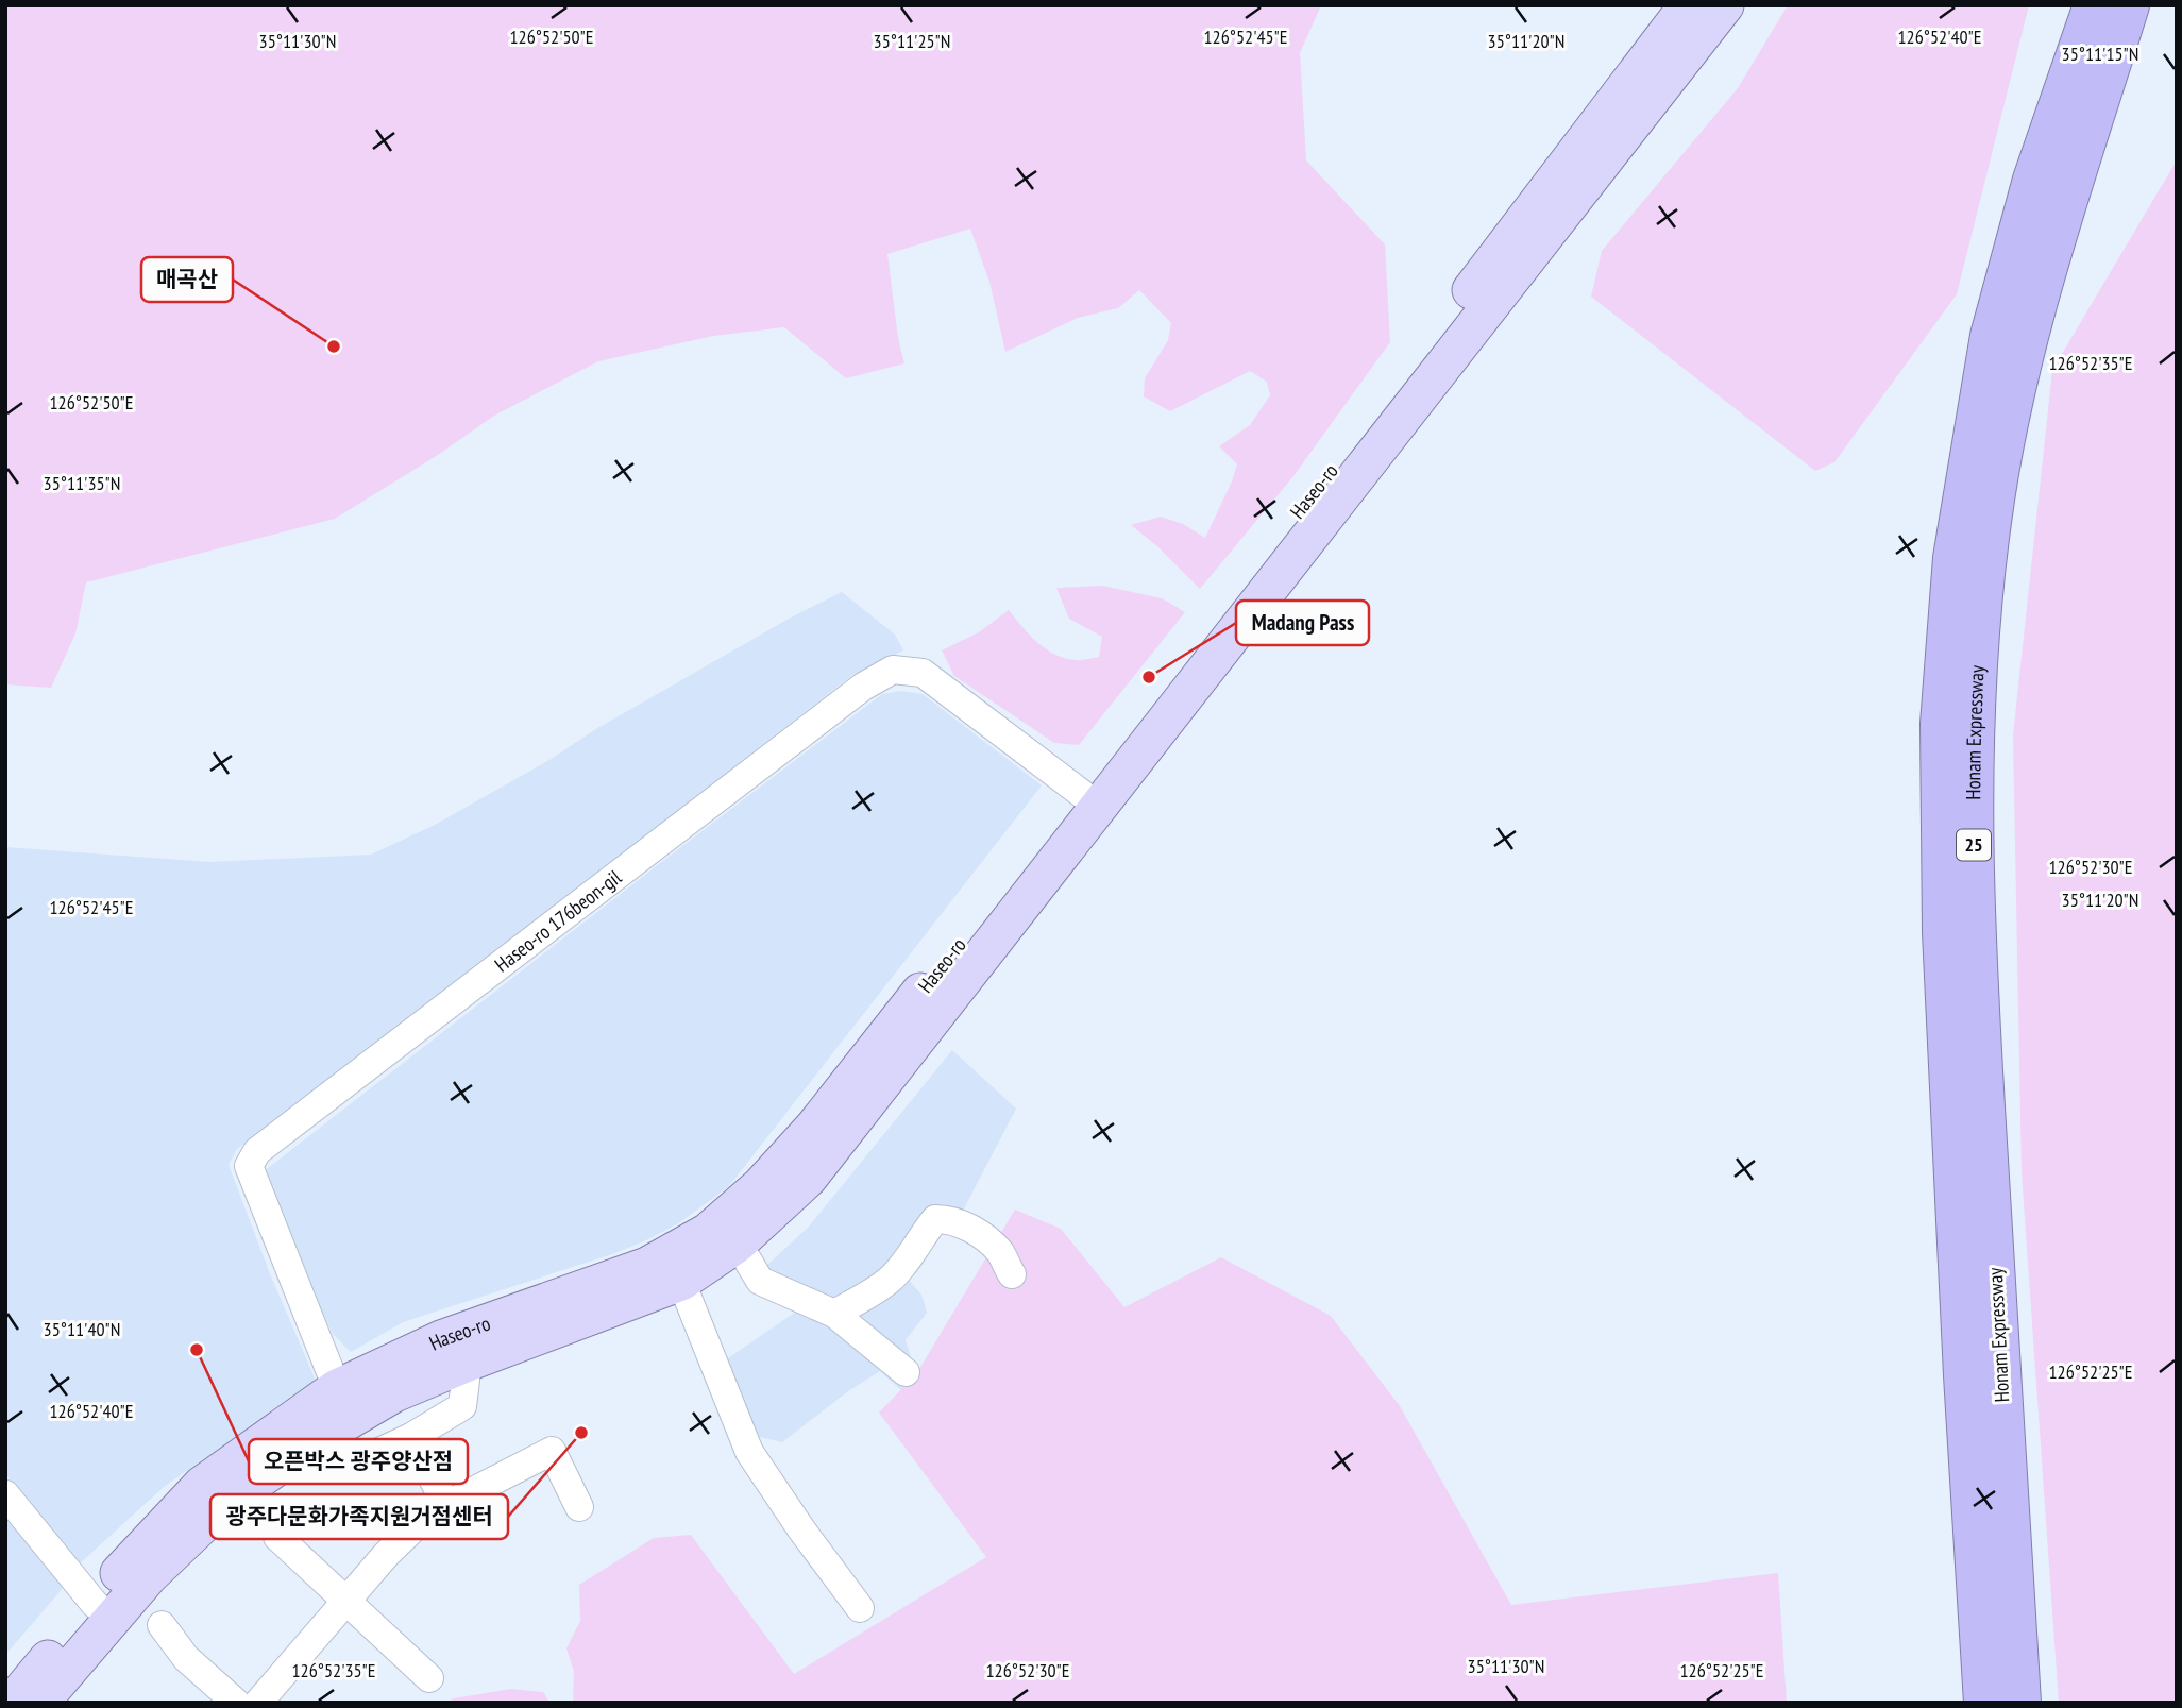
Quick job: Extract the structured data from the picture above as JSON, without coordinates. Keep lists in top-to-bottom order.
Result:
{
  "streets": {
    "highway": ["Honam Expressway", "25"],
    "main road": ["Haseo-ro"],
    "street": ["Haseo-ro 176beon-gil"]
  },
  "crossings": [
    ["Haseo-ro", "Haseo-ro 176beon-gil"]
  ],
  "places": [
    "매곡산",
    "Madang Pass",
    "오픈박스 광주양산점",
    "광주다문화가족지원거점센터"
  ],
  "coordinates": [
    "126°52'50\"E",
    "126°52'45\"E",
    "126°52'40\"E",
    "35°11'30\"N",
    "35°11'25\"N",
    "35°11'20\"N",
    "35°11'15\"N",
    "126°52'35\"E",
    "35°11'35\"N",
    "126°52'30\"E",
    "35°11'40\"N",
    "126°52'25\"E"
  ]
}
